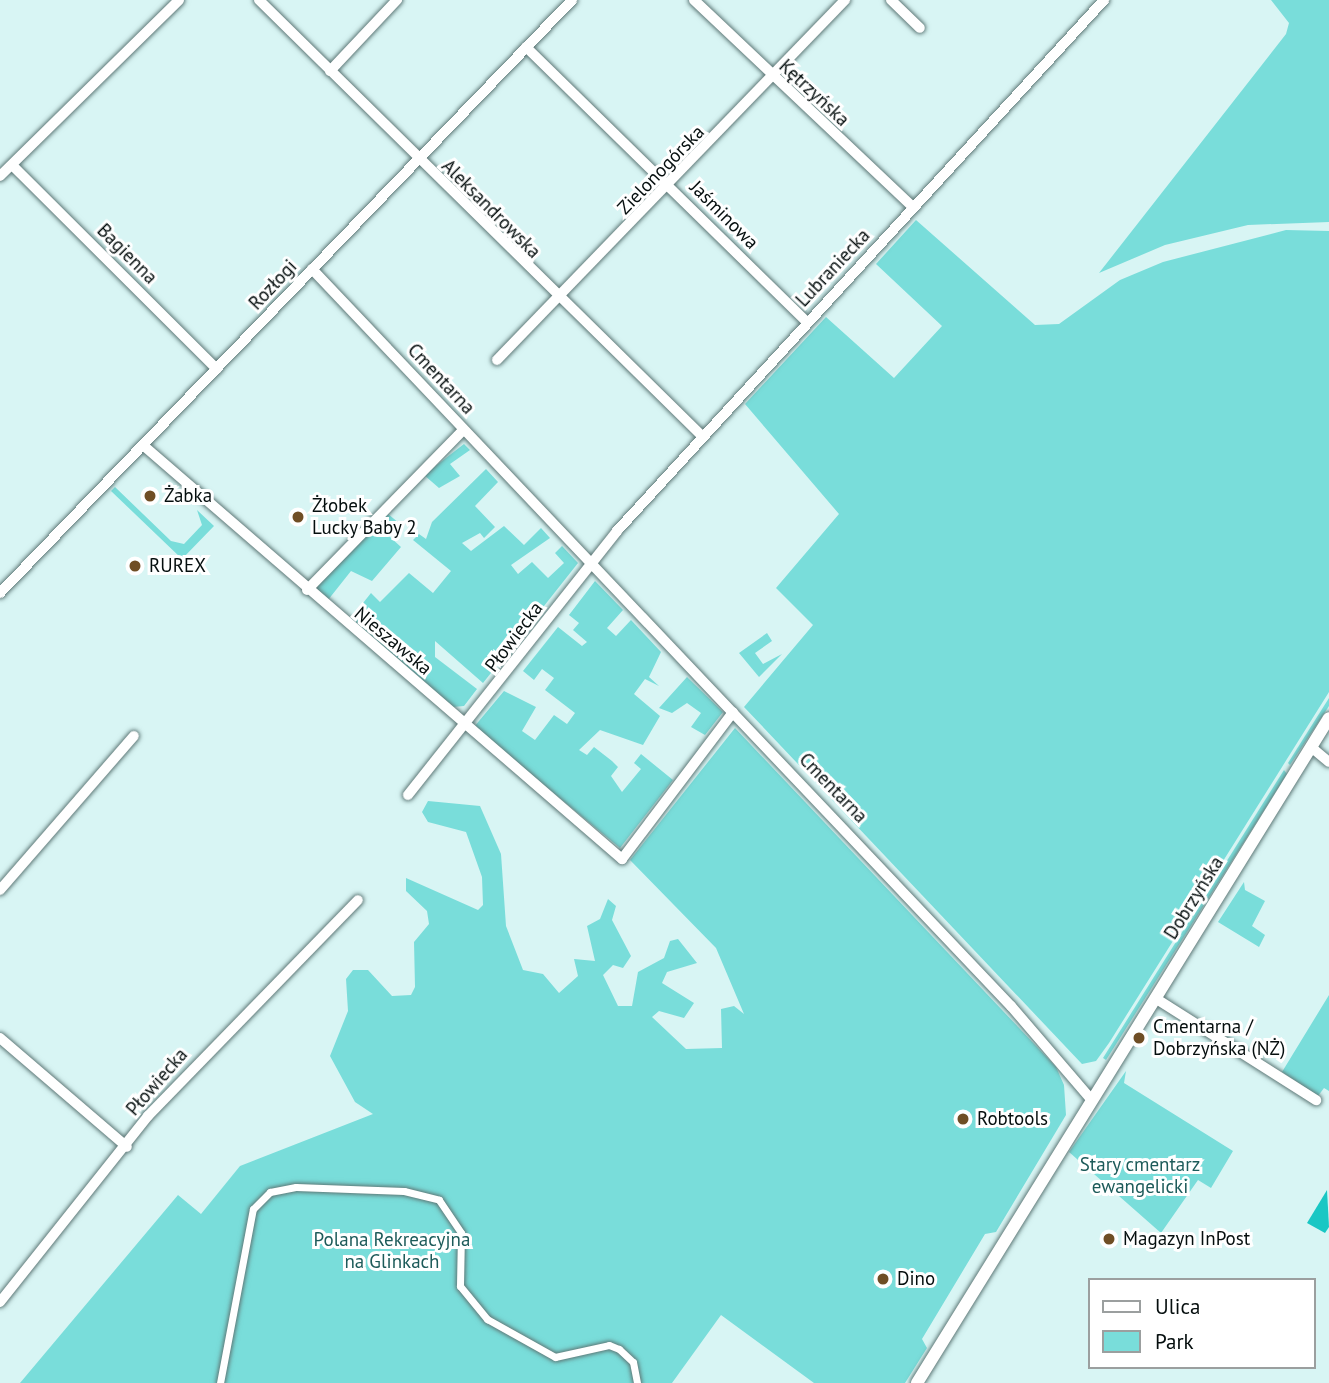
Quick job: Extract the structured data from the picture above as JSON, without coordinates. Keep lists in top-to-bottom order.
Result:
{
  "streets": {
    "street": [
      "Kętrzyńska",
      "Zielonogórska",
      "Aleksandrowska",
      "Jaśminowa",
      "Bagienna",
      "Lubraniecka",
      "Rozłogi",
      "Cmentarna",
      "Płowiecka",
      "Nieszawska",
      "Dobrzyńska"
    ]
  },
  "crossings": [
    ["Kętrzyńska", "Zielonogórska"],
    ["Kętrzyńska", "Lubraniecka"],
    ["Zielonogórska", "Aleksandrowska"],
    ["Zielonogórska", "Jaśminowa"],
    ["Aleksandrowska", "Lubraniecka"],
    ["Aleksandrowska", "Rozłogi"],
    ["Jaśminowa", "Lubraniecka"],
    ["Jaśminowa", "Rozłogi"],
    ["Bagienna", "Rozłogi"],
    ["Lubraniecka", "Cmentarna"],
    ["Lubraniecka", "Płowiecka"],
    ["Rozłogi", "Cmentarna"],
    ["Rozłogi", "Nieszawska"],
    ["Cmentarna", "Płowiecka"],
    ["Cmentarna", "Nieszawska"],
    ["Cmentarna", "Dobrzyńska"],
    ["Płowiecka", "Nieszawska"]
  ],
  "parks": ["Stary cmentarz ewangelicki", "Polana Rekreacyjna na Glinkach"],
  "places": [
    "Żabka",
    "Żłobek Lucky Baby 2",
    "RUREX",
    "Cmentarna / Dobrzyńska (NŻ)",
    "Robtools",
    "Magazyn InPost",
    "Dino"
  ],
  "legend": ["Ulica", "Park"]
}
